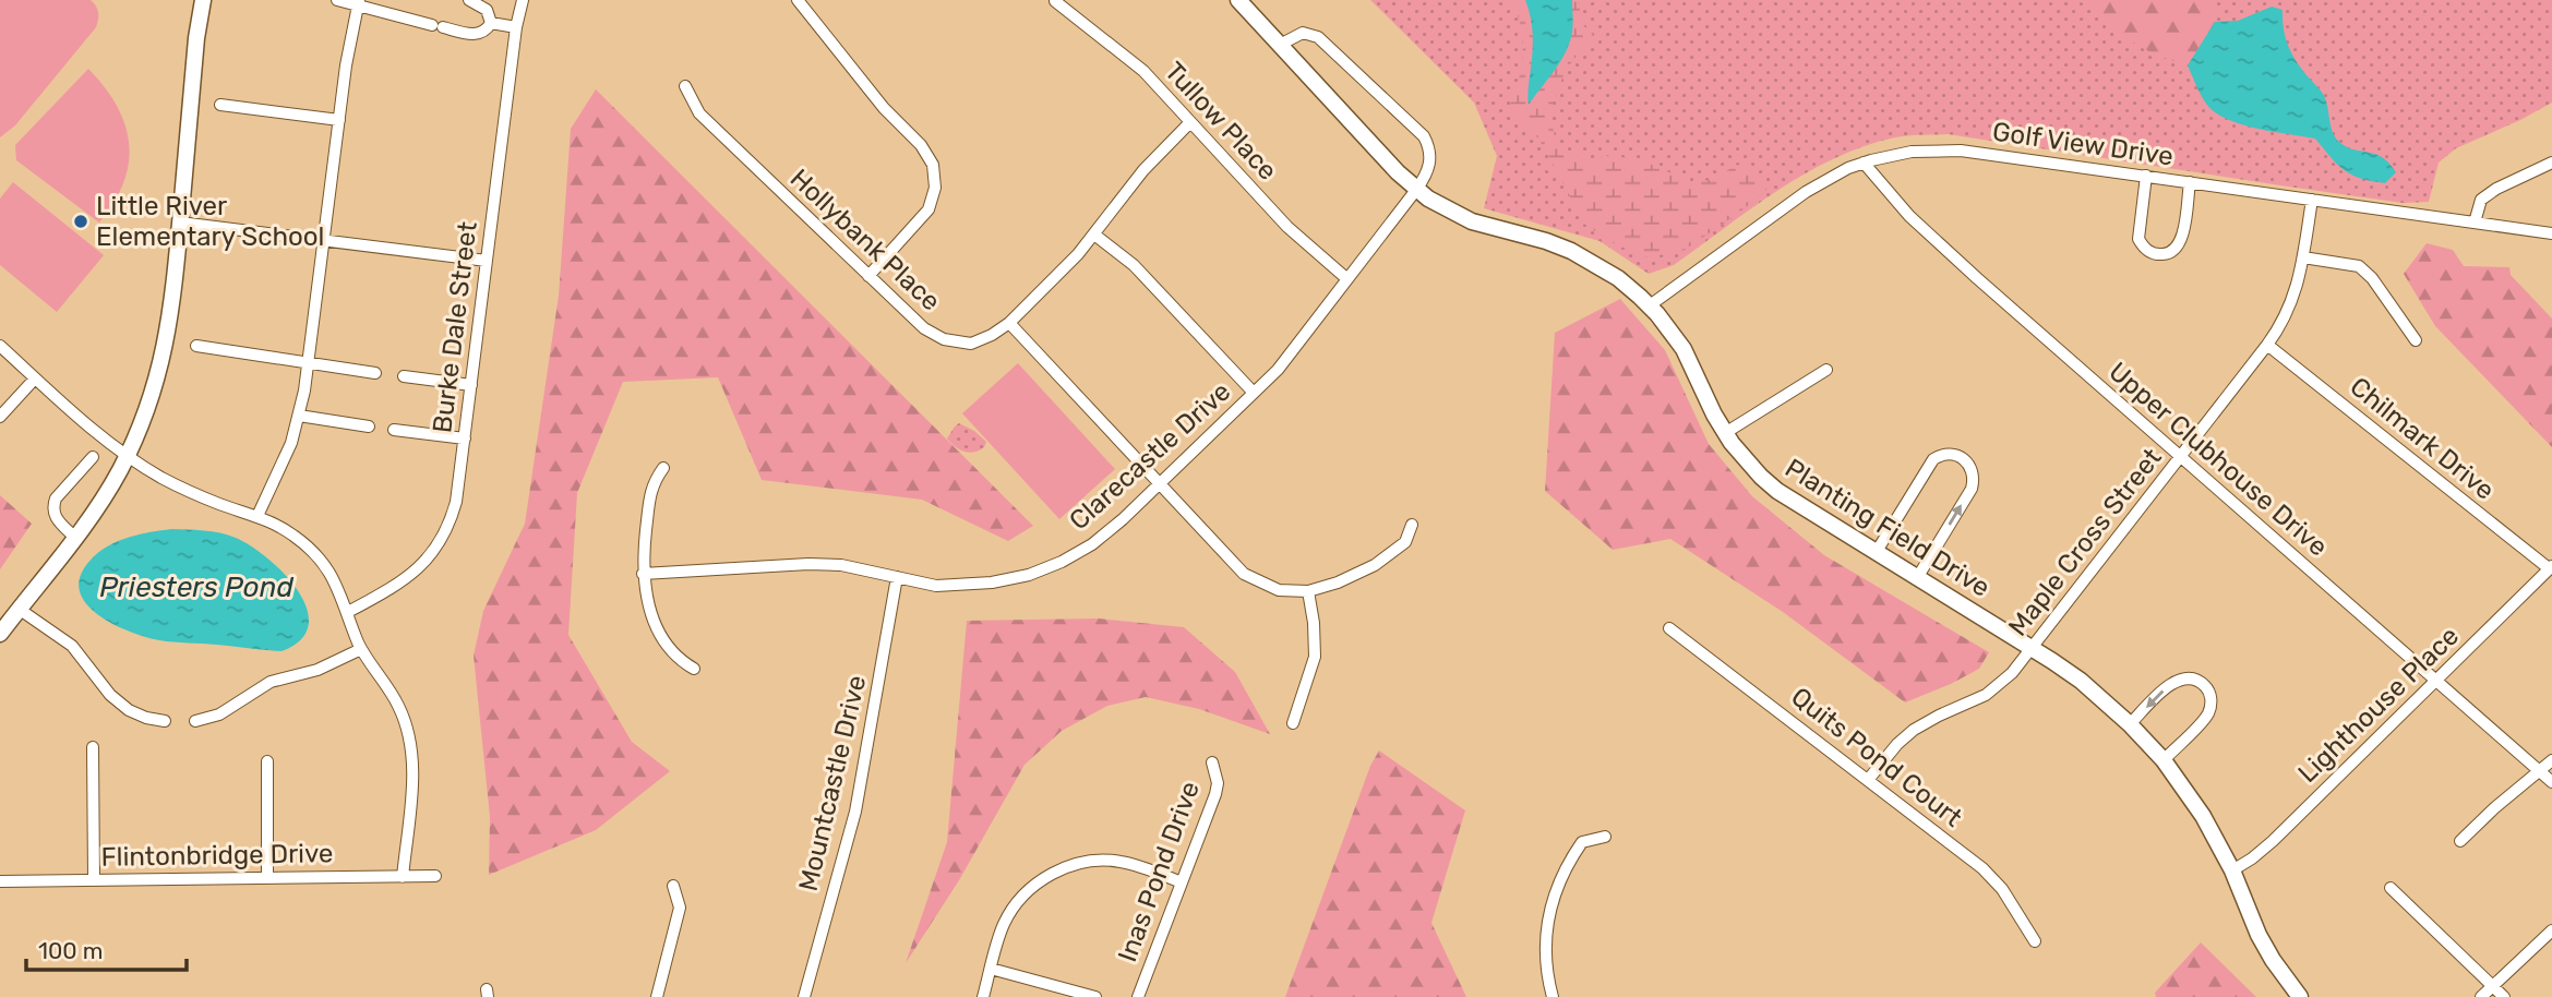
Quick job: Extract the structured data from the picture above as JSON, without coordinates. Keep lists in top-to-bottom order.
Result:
{
  "streets": {
    "street": [
      "Tullow Place",
      "Golf View Drive",
      "Hollybank Place",
      "Burke Dale Street",
      "Chilmark Drive",
      "Clarecastle Drive",
      "Upper Clubhouse Drive",
      "Planting Field Drive",
      "Maple Cross Street",
      "Lighthouse Place",
      "Quits Pond Court",
      "Mountcastle Drive",
      "Flintonbridge Drive",
      "Inas Pond Drive"
    ]
  },
  "crossings": [
    ["Tullow Place", "Hollybank Place"],
    ["Tullow Place", "Clarecastle Drive"],
    ["Golf View Drive", "Upper Clubhouse Drive"],
    ["Golf View Drive", "Planting Field Drive"],
    ["Golf View Drive", "Maple Cross Street"],
    ["Chilmark Drive", "Maple Cross Street"],
    ["Chilmark Drive", "Lighthouse Place"],
    ["Clarecastle Drive", "Planting Field Drive"],
    ["Clarecastle Drive", "Mountcastle Drive"],
    ["Upper Clubhouse Drive", "Maple Cross Street"],
    ["Upper Clubhouse Drive", "Lighthouse Place"],
    ["Planting Field Drive", "Maple Cross Street"],
    ["Planting Field Drive", "Lighthouse Place"],
    ["Maple Cross Street", "Quits Pond Court"]
  ],
  "water": ["Priesters Pond"],
  "places": ["Little River Elementary School"],
  "scale_bar": "100 m"
}
